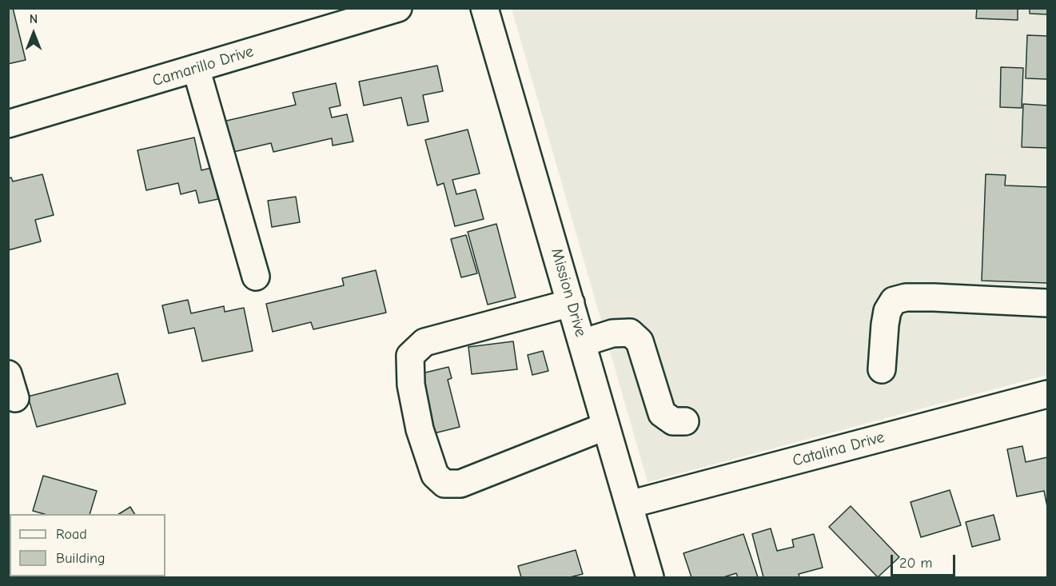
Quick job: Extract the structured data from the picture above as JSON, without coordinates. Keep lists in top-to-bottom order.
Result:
{
  "streets": {
    "street": ["Camarillo Drive", "Mission Drive", "Catalina Drive"]
  },
  "crossings": [
    ["Mission Drive", "Catalina Drive"]
  ],
  "legend": ["Road", "Building"],
  "scale_bar": "20 m",
  "north": "top"
}
